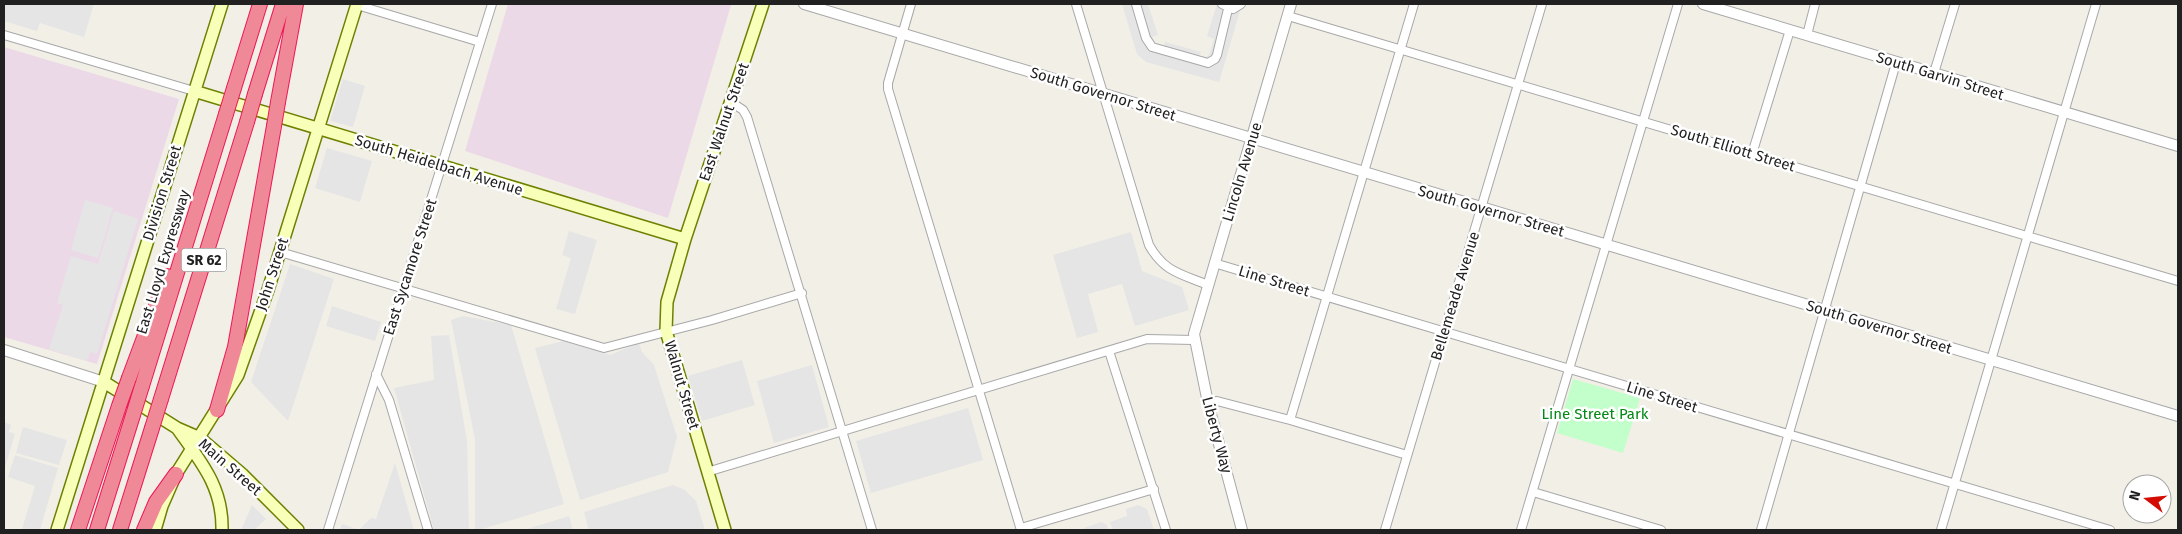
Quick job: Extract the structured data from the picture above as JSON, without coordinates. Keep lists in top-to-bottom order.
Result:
{
  "streets": {
    "highway": ["SR 62", "East Lloyd Expressway"],
    "main road": [
      "East Walnut Street",
      "South Heidelbach Avenue",
      "Division Street",
      "John Street",
      "Walnut Street",
      "Main Street"
    ],
    "street": [
      "South Garvin Street",
      "South Governor Street",
      "South Elliott Street",
      "Lincoln Avenue",
      "East Sycamore Street",
      "Line Street",
      "Bellemeade Avenue",
      "Liberty Way"
    ]
  },
  "crossings": [
    ["South Governor Street", "Lincoln Avenue"],
    ["South Governor Street", "Bellemeade Avenue"],
    ["East Walnut Street", "South Heidelbach Avenue"],
    ["East Walnut Street", "Walnut Street"],
    ["South Elliott Street", "Lincoln Avenue"],
    ["South Elliott Street", "Bellemeade Avenue"],
    ["South Heidelbach Avenue", "Division Street"],
    ["South Heidelbach Avenue", "East Sycamore Street"],
    ["South Heidelbach Avenue", "John Street"],
    ["South Heidelbach Avenue", "Walnut Street"],
    ["Lincoln Avenue", "Line Street"],
    ["Lincoln Avenue", "Liberty Way"],
    ["Division Street", "Main Street"],
    ["John Street", "Main Street"],
    ["Line Street", "Bellemeade Avenue"]
  ],
  "parks": ["Line Street Park"],
  "north": "left"
}
